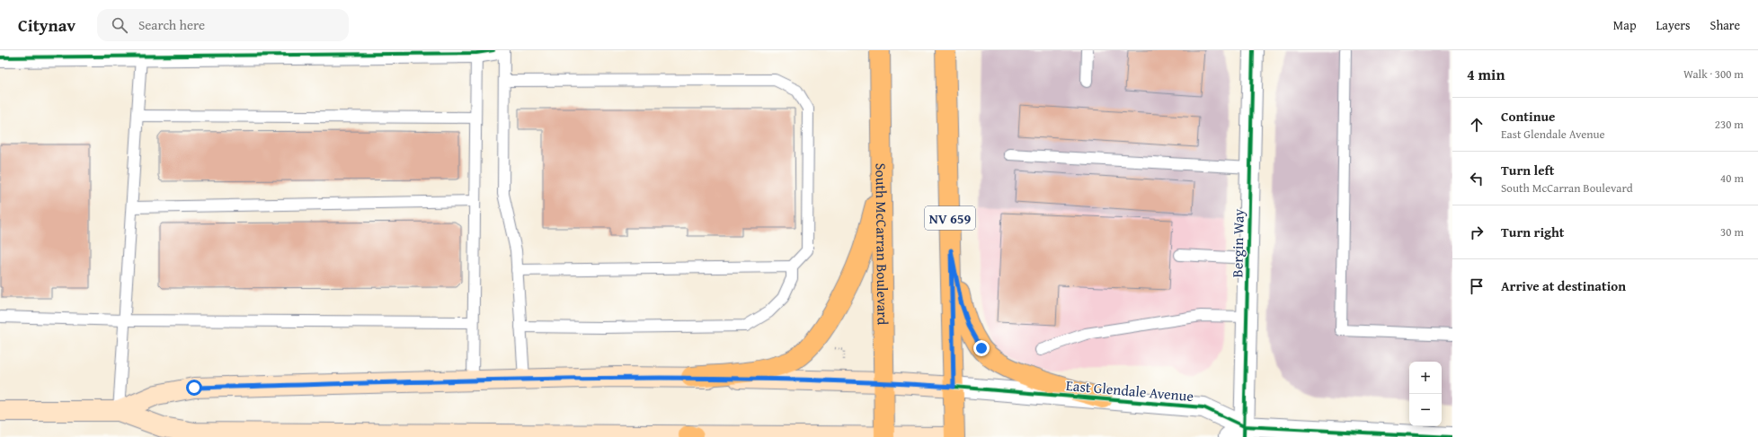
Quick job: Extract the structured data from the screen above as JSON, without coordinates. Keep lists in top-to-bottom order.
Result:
{
  "streets": {
    "main road": ["NV 659", "South McCarran Boulevard", "East Glendale Avenue"],
    "street": ["Bergin Way"]
  },
  "crossings": [
    ["NV 659", "East Glendale Avenue"],
    ["Bergin Way", "East Glendale Avenue"],
    ["South McCarran Boulevard", "East Glendale Avenue"]
  ],
  "page": {
    "header": "Citynav",
    "search": "Search here",
    "nav": ["Map", "Layers", "Share"],
    "heading": ["4 min", "Walk · 300 m"],
    "list": [
      ["Continue", "East Glendale Avenue", "230 m"],
      ["Turn left", "South McCarran Boulevard", "40 m"],
      ["Turn right", "30 m"],
      "Arrive at destination"
    ],
    "map_buttons": ["+", "−"]
  }
}
